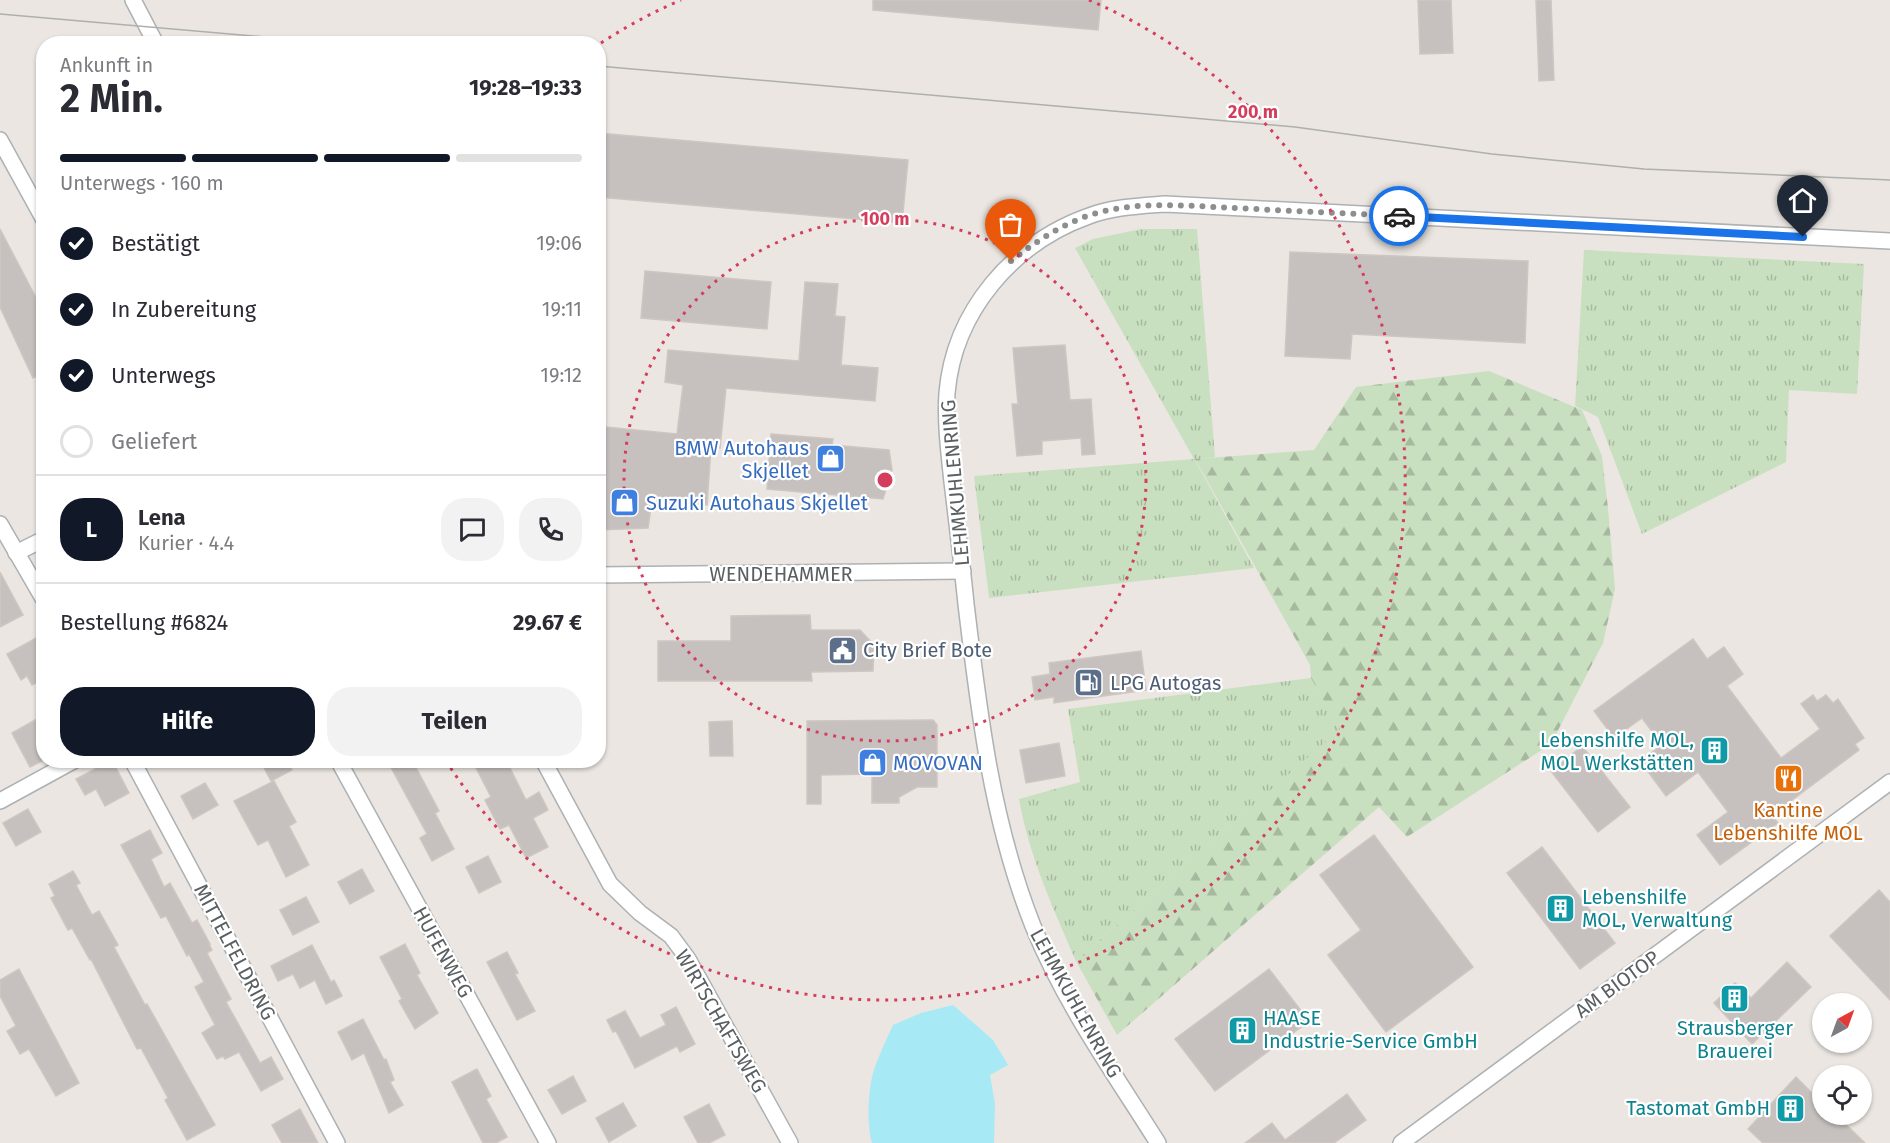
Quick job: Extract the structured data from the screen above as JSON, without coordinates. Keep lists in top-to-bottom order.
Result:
{
  "streets": {
    "street": [
      "LEHMKUHLENRING",
      "WENDEHAMMER",
      "MITTELFELDRING",
      "HUFENWEG",
      "AM BIOTOP",
      "WIRTSCHAFTSWEG"
    ]
  },
  "crossings": [
    ["LEHMKUHLENRING", "WENDEHAMMER"]
  ],
  "places": {
    "shop": ["BMW Autohaus Skjellet", "Suzuki Autohaus Skjellet", "MOVOVAN"],
    "public building": ["City Brief Bote"],
    "fuel station": ["LPG Autogas"],
    "building": [
      "Lebenshilfe MOL, MOL Werkstätten",
      "Lebenshilfe MOL, Verwaltung",
      "Strausberger Brauerei",
      "HAASE Industrie-Service GmbH",
      "Tastomat GmbH"
    ],
    "restaurant": ["Kantine Lebenshilfe MOL"]
  },
  "north": "top right",
  "page": {
    "heading": ["2 Min.", "Ankunft in", "19:28–19:33"],
    "panel": [
      "Lena",
      "Kurier · 4.4",
      "Bestellung #6824",
      "29.67 €"
    ],
    "bar": "Unterwegs · 160 m",
    "list": [
      ["Bestätigt", "19:06"],
      ["In Zubereitung", "19:11"],
      ["Unterwegs", "19:12"],
      "Geliefert"
    ],
    "round": "L",
    "buttons": ["Hilfe", "Teilen"]
  },
  "rings": ["200 m", "100 m"]
}
